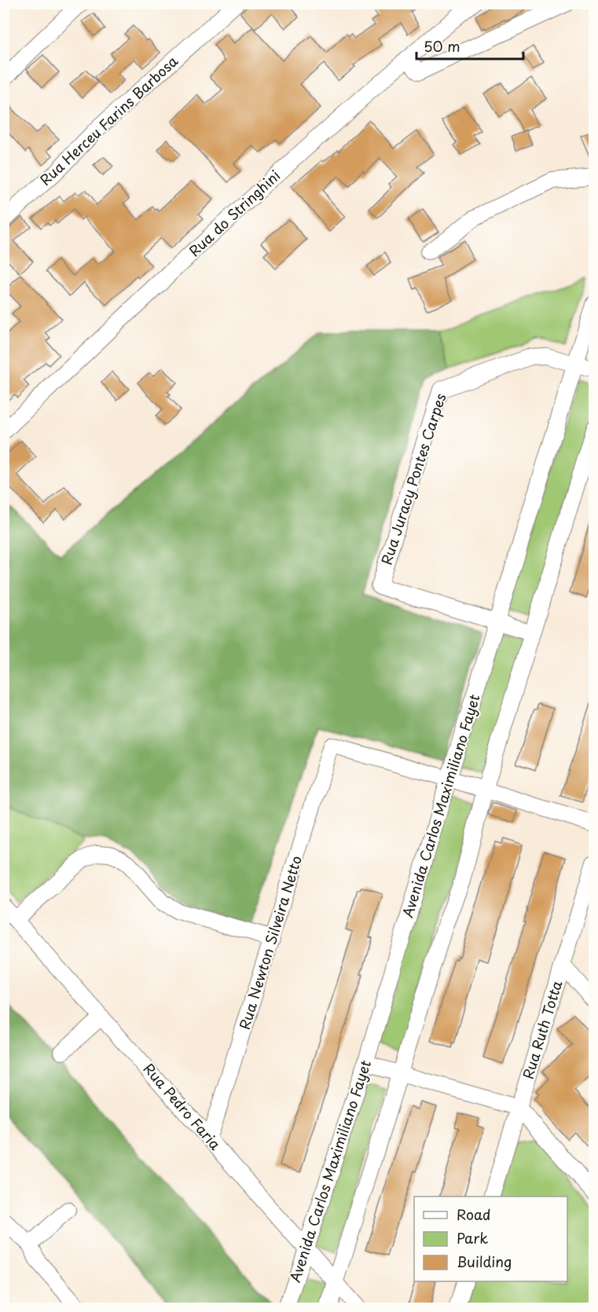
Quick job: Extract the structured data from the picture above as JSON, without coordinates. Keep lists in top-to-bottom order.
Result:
{
  "streets": {
    "street": [
      "Rua Herceu Farins Barbosa",
      "Rua do Stringhini",
      "Rua Juracy Pontes Carpes",
      "Avenida Carlos Maximiliano Fayet",
      "Rua Newton Silveira Netto",
      "Rua Ruth Totta",
      "Rua Pedro Faria"
    ]
  },
  "crossings": [
    ["Rua Juracy Pontes Carpes", "Avenida Carlos Maximiliano Fayet"],
    ["Avenida Carlos Maximiliano Fayet", "Rua Newton Silveira Netto"],
    ["Avenida Carlos Maximiliano Fayet", "Rua Pedro Faria"],
    ["Rua Newton Silveira Netto", "Rua Pedro Faria"]
  ],
  "legend": ["Road", "Park", "Building"],
  "scale_bar": "50 m"
}
